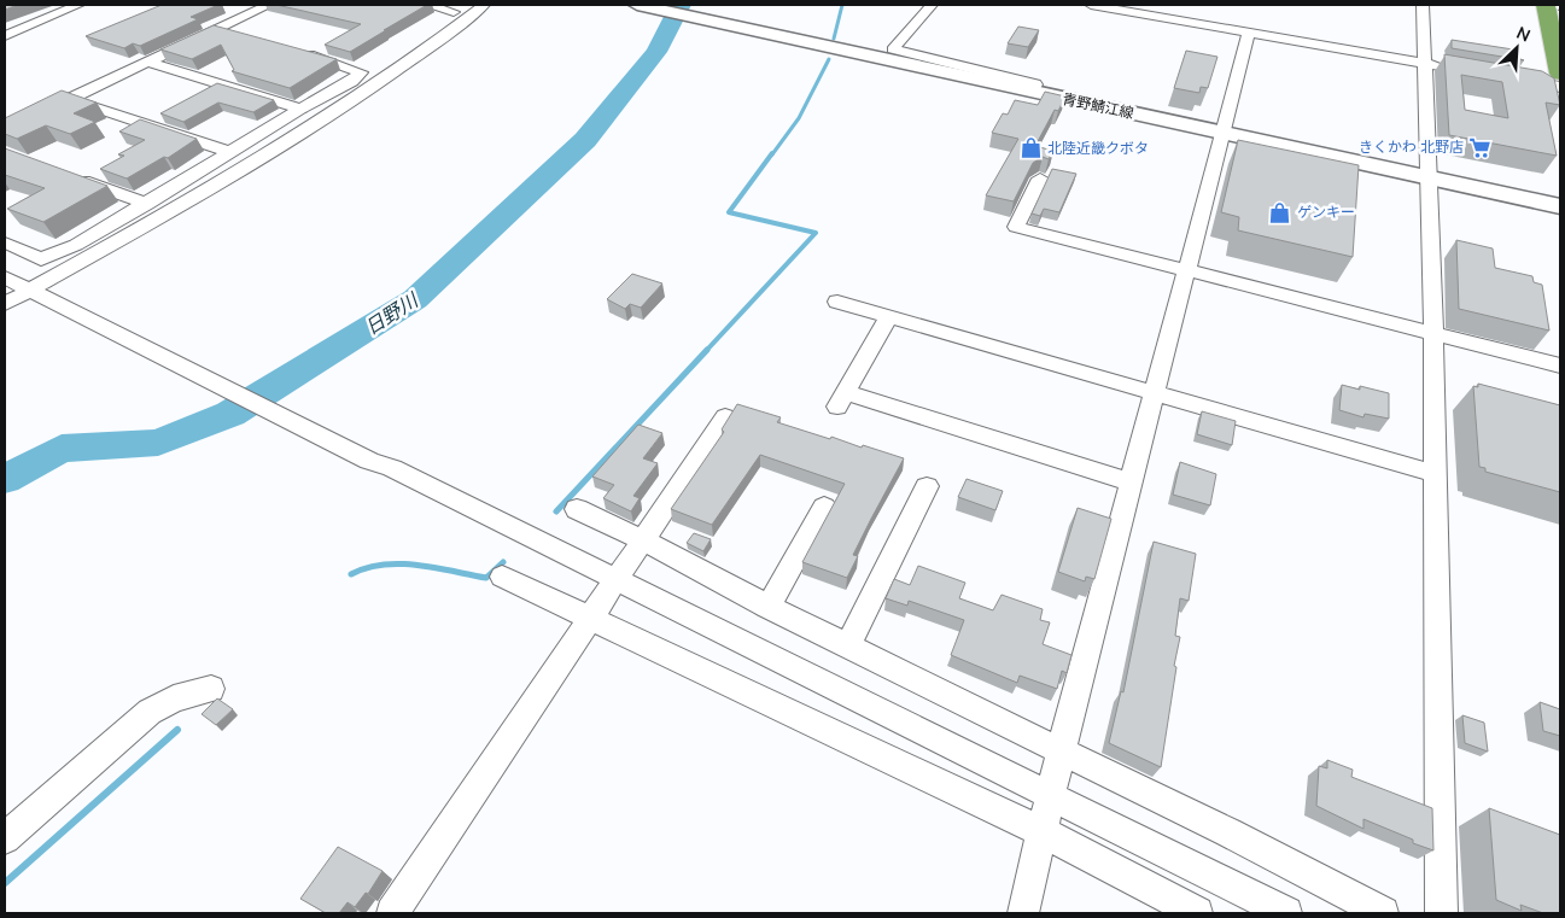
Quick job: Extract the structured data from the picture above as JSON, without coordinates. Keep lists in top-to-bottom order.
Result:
{
  "streets": {
    "main road": ["青野鯖江線"]
  },
  "water": ["日野川"],
  "places": {
    "supermarket": ["きくかわ 北野店"],
    "shop": ["北陸近畿クボタ", "ゲンキー"]
  },
  "north": "top right"
}
